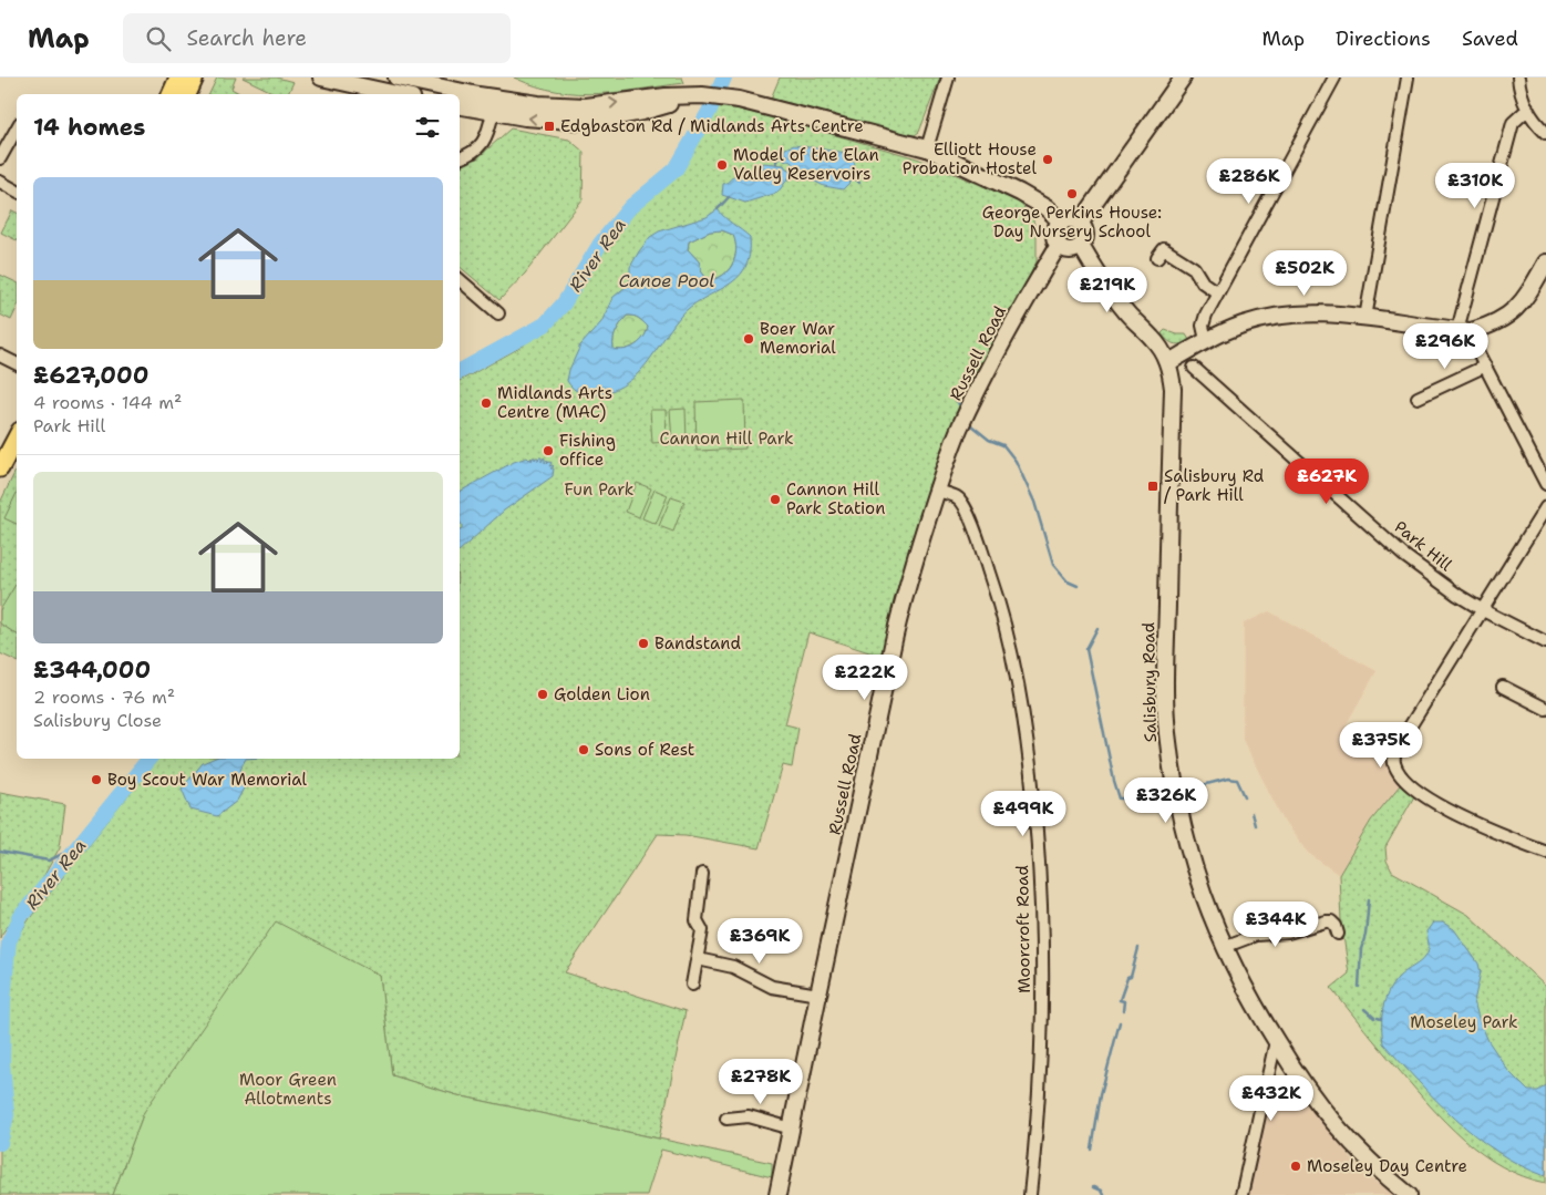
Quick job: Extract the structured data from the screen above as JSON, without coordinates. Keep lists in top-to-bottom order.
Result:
{
  "streets": {
    "main road": ["Russell Road", "Salisbury Road"],
    "street": ["Park Hill", "Moorcroft Road"]
  },
  "crossings": [
    ["Russell Road", "Salisbury Road"],
    ["Russell Road", "Moorcroft Road"]
  ],
  "water": ["River Rea", "Canoe Pool"],
  "parks": [
    "Cannon Hill Park",
    "Fun Park",
    "Moseley Park",
    "Moor Green Allotments"
  ],
  "places": {
    "transit": ["Edgbaston Rd / Midlands Arts Centre", "Salisbury Rd / Park Hill"],
    "other": [
      "Elliott House Probation Hostel",
      "Model of the Elan Valley Reservoirs",
      "George Perkins House: Day Nursery School",
      "Boer War Memorial",
      "Midlands Arts Centre (MAC)",
      "Fishing office",
      "Cannon Hill Park Station",
      "Bandstand",
      "Golden Lion",
      "Sons of Rest",
      "Boy Scout War Memorial",
      "Moseley Day Centre"
    ]
  },
  "page": {
    "header": "Map",
    "search": "Search here",
    "nav": ["Map", "Directions", "Saved"],
    "heading": "14 homes",
    "price": [
      "£286K",
      "£310K",
      "£502K",
      "£219K",
      "£296K",
      "£627K",
      "£222K",
      "£375K",
      "£326K",
      "£499K",
      "£344K",
      "£369K",
      "£278K",
      "£432K"
    ],
    "list": [
      {
        "name": "£627,000",
        "note": "4 rooms · 144 m² · Park Hill"
      },
      {
        "name": "£344,000",
        "note": "2 rooms · 76 m² · Salisbury Close"
      }
    ]
  }
}
